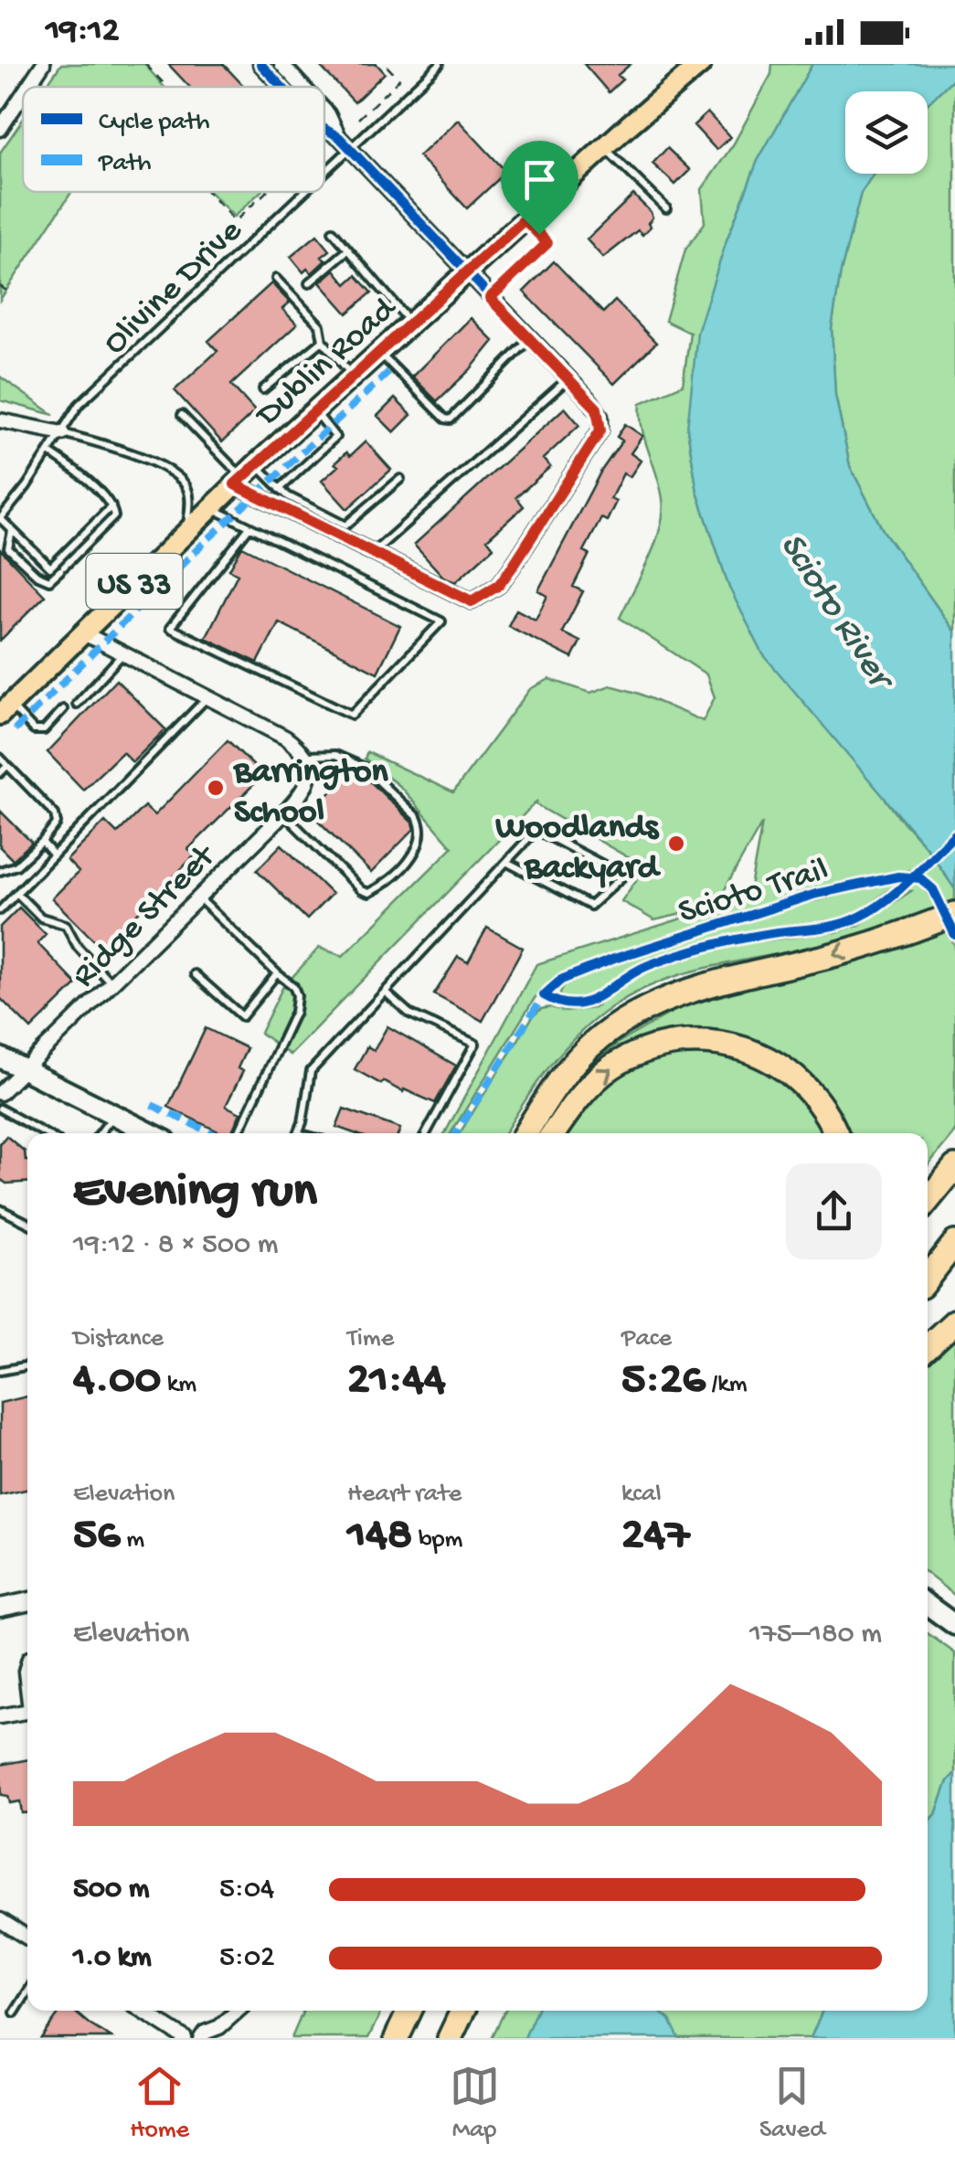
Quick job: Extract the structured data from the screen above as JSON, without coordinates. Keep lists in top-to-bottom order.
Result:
{
  "streets": {
    "main road": ["Dublin Road", "US 33"],
    "street": ["Ridge Street"],
    "lane": ["Olivine Drive"],
    "cycle path": ["Scioto Trail"]
  },
  "water": ["Scioto River"],
  "places": ["Barrington School", "Woodlands Backyard"],
  "legend": ["Cycle path", "Path"],
  "page": {
    "status": "19:12",
    "heading": ["Evening run", "19:12 · 8 × 500 m"],
    "stats": [
      ["Distance", "4.00 km"],
      ["Time", "21:44"],
      ["Pace", "5:26 /km"],
      ["Elevation", "56 m"],
      ["Heart rate", "148 bpm"],
      ["kcal", "247"]
    ],
    "chart": ["Elevation", "175–180 m"],
    "list": [
      {
        "name": "500 m",
        "note": "5:04"
      },
      {
        "name": "1.0 km",
        "note": "5:02"
      }
    ],
    "tabs": ["Home", "Map", "Saved"]
  }
}
